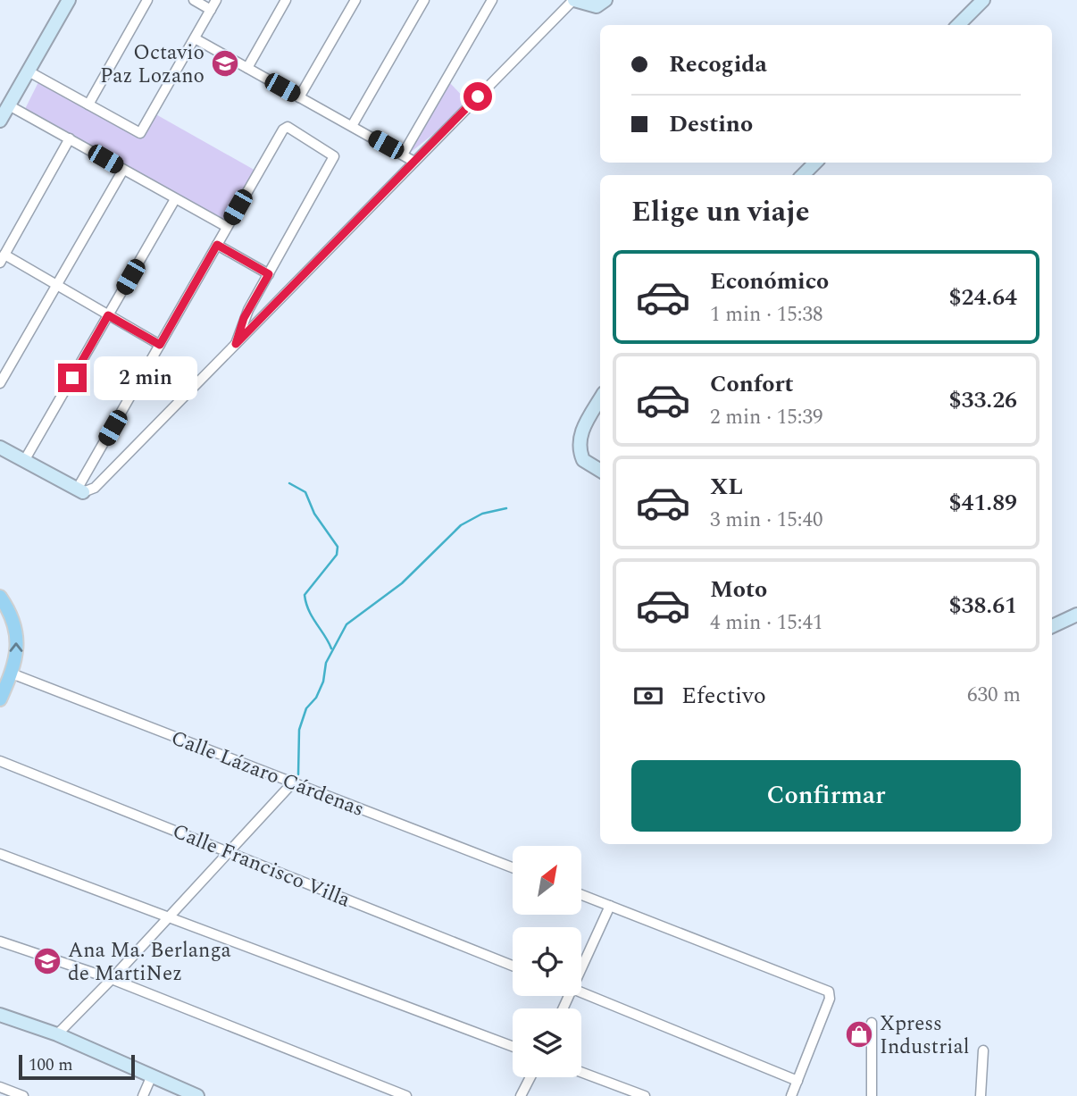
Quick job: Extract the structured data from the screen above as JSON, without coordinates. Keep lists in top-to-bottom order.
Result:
{
  "streets": {
    "street": ["Calle Lázaro Cárdenas", "Calle Francisco Villa"]
  },
  "places": {
    "school or university": ["Octavio Paz Lozano", "Ana Ma. Berlanga de MartiNez"],
    "shop": ["Xpress Industrial"]
  },
  "scale_bar": "100 m",
  "north": "top right",
  "page": {
    "banner": ["Recogida", "Destino"],
    "heading": "Elige un viaje",
    "list": [
      {
        "name": "Económico",
        "note": "1 min · 15:38",
        "value": "$24.64"
      },
      {
        "name": "Confort",
        "note": "2 min · 15:39",
        "value": "$33.26"
      },
      {
        "name": "XL",
        "note": "3 min · 15:40",
        "value": "$41.89"
      },
      {
        "name": "Moto",
        "note": "4 min · 15:41",
        "value": "$38.61"
      }
    ],
    "bubble": "2 min",
    "pay": ["Efectivo", "630 m"],
    "buttons": "Confirmar",
    "scale": "100 m"
  }
}
